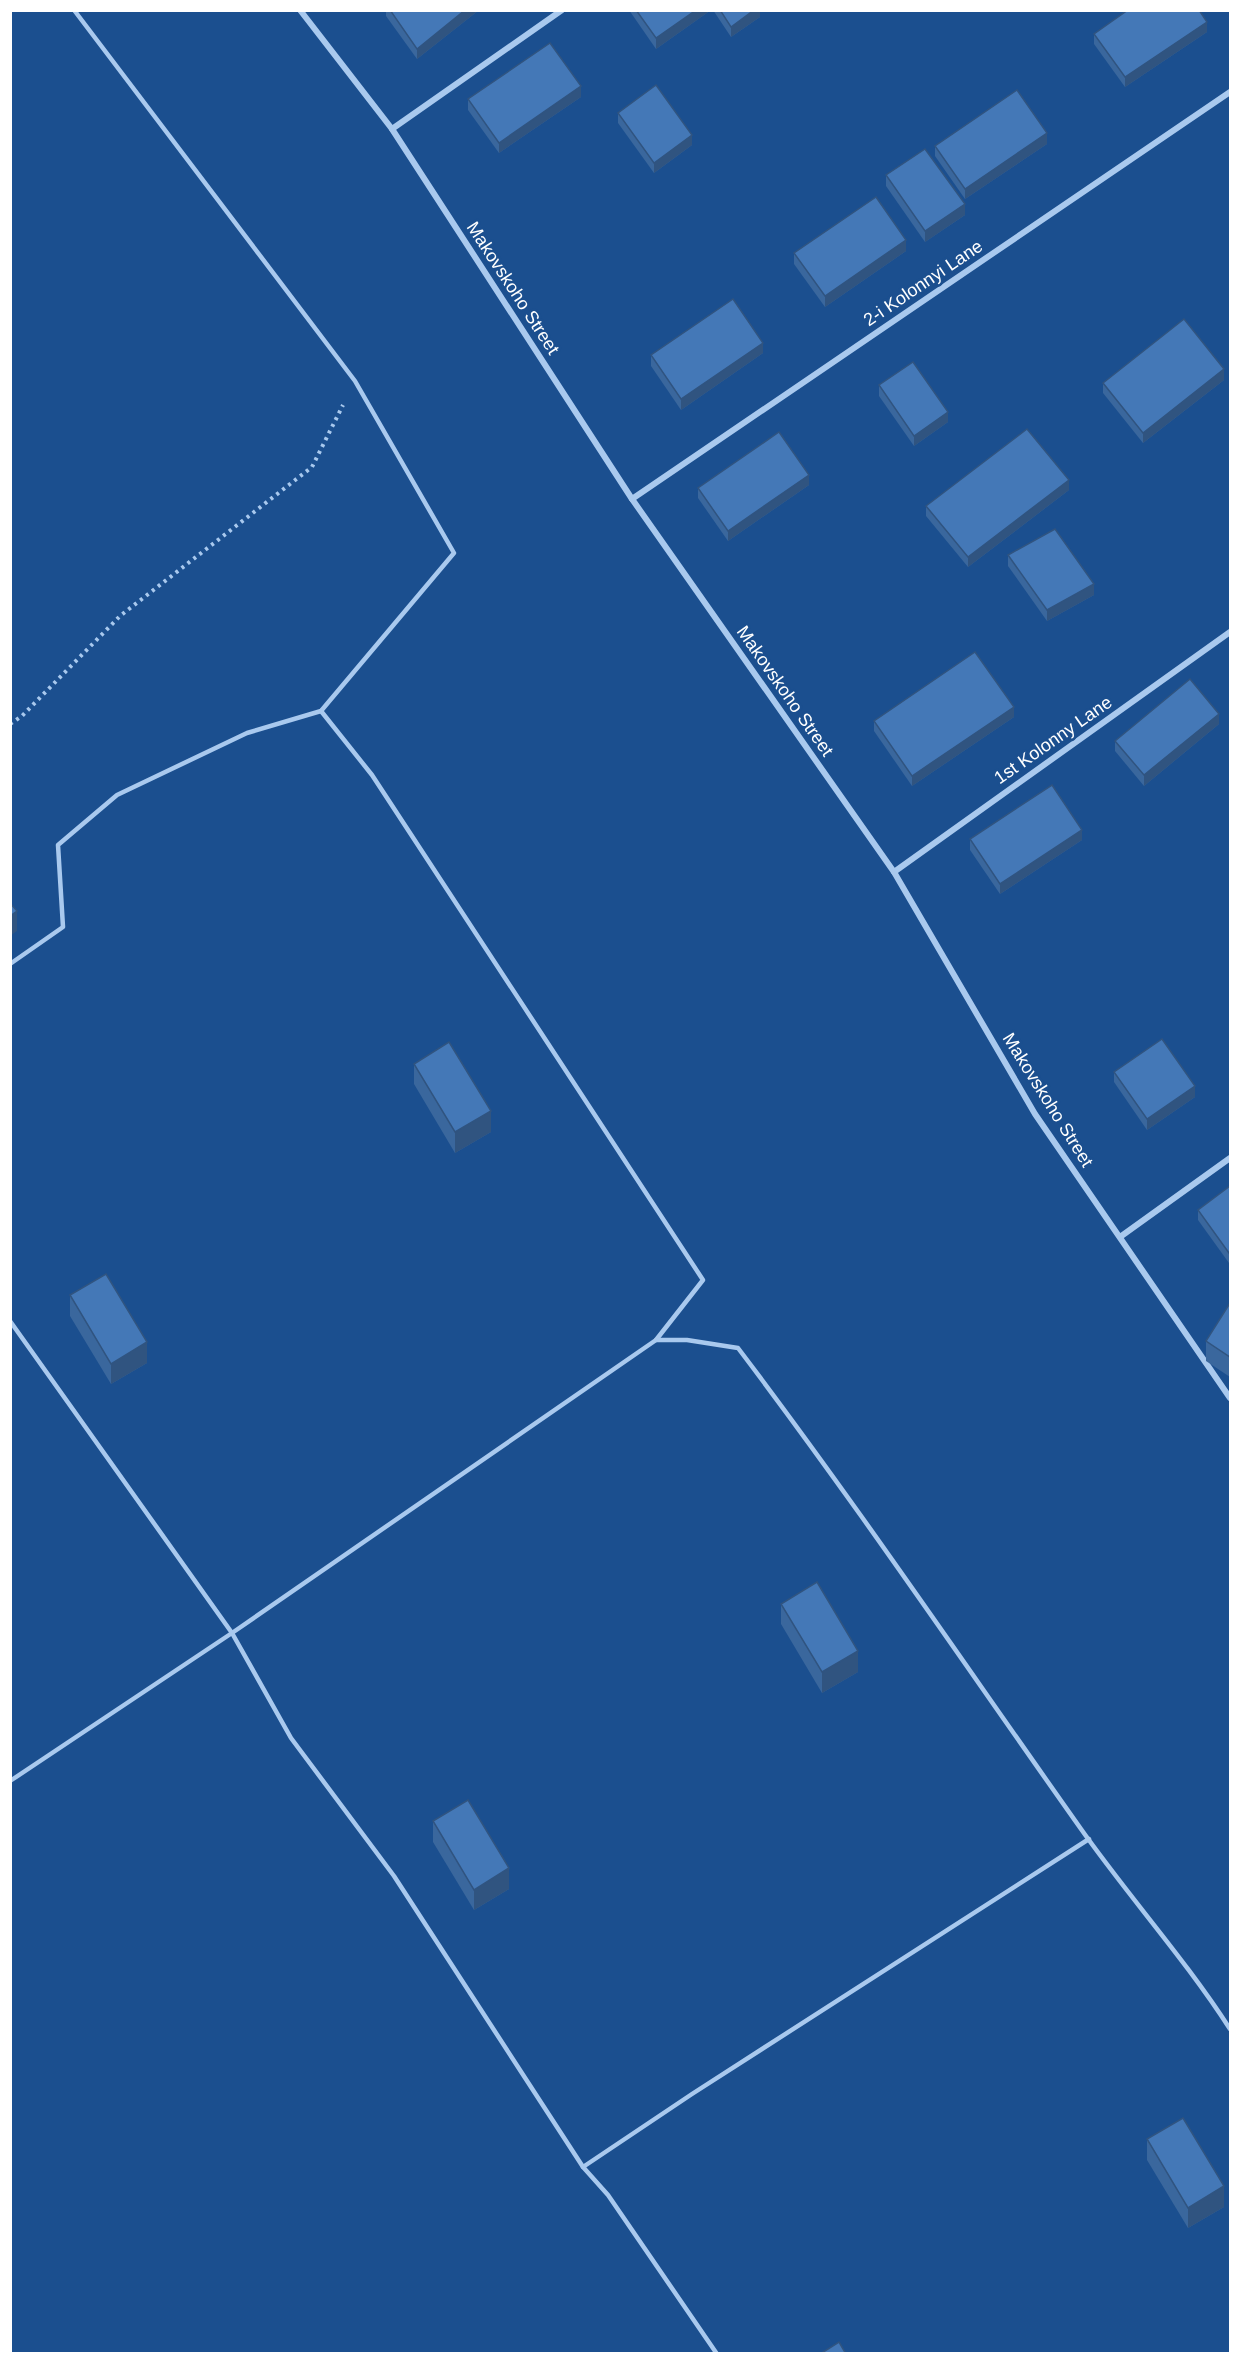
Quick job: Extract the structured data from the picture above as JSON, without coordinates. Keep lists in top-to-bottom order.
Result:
{
  "streets": {
    "street": ["2-i Kolonnyi Lane", "Makovskoho Street", "1st Kolonny Lane"]
  },
  "crossings": [
    ["2-i Kolonnyi Lane", "Makovskoho Street"],
    ["Makovskoho Street", "1st Kolonny Lane"]
  ]
}
